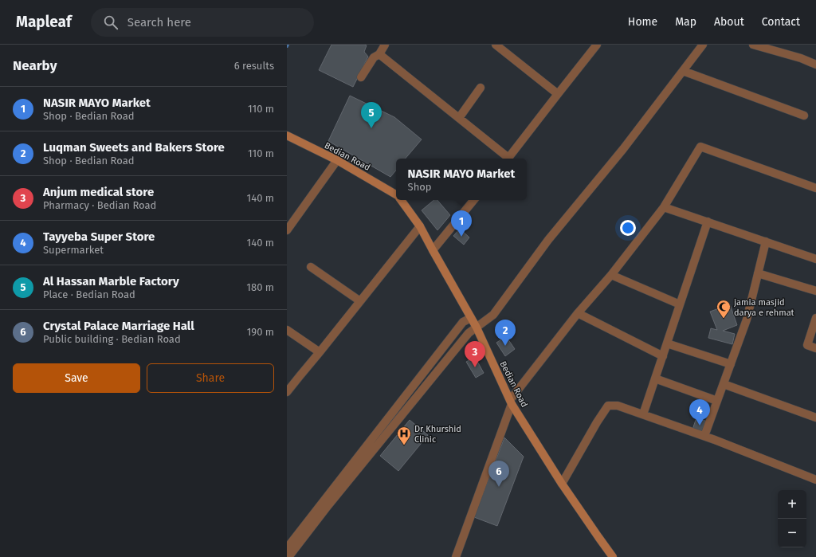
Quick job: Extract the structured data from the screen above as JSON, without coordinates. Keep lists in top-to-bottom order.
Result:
{
  "streets": {
    "main road": ["Bedian Road"]
  },
  "places": {
    "mosque": ["jamia masjid darya e rehmat"],
    "hospital": ["Dr Khurshid Clinic"]
  },
  "page": {
    "header": "Mapleaf",
    "search": "Search here",
    "nav": [
      "Home",
      "Map",
      "About",
      "Contact"
    ],
    "heading": ["Nearby", "6 results"],
    "list": [
      {
        "mark": "1",
        "name": "NASIR MAYO Market",
        "note": "Shop · Bedian Road",
        "value": "110 m"
      },
      {
        "mark": "2",
        "name": "Luqman Sweets and Bakers Store",
        "note": "Shop · Bedian Road",
        "value": "110 m"
      },
      {
        "mark": "3",
        "name": "Anjum medical store",
        "note": "Pharmacy · Bedian Road",
        "value": "140 m"
      },
      {
        "mark": "4",
        "name": "Tayyeba Super Store",
        "note": "Supermarket",
        "value": "140 m"
      },
      {
        "mark": "5",
        "name": "Al Hassan Marble Factory",
        "note": "Place · Bedian Road",
        "value": "180 m"
      },
      {
        "mark": "6",
        "name": "Crystal Palace Marriage Hall",
        "note": "Public building · Bedian Road",
        "value": "190 m"
      }
    ],
    "pins": [
      "5",
      "1",
      "2",
      "3",
      "4",
      "6"
    ],
    "popup": ["NASIR MAYO Market", "Shop"],
    "buttons": ["Save", "Share"],
    "map_buttons": ["+", "−"]
  }
}
